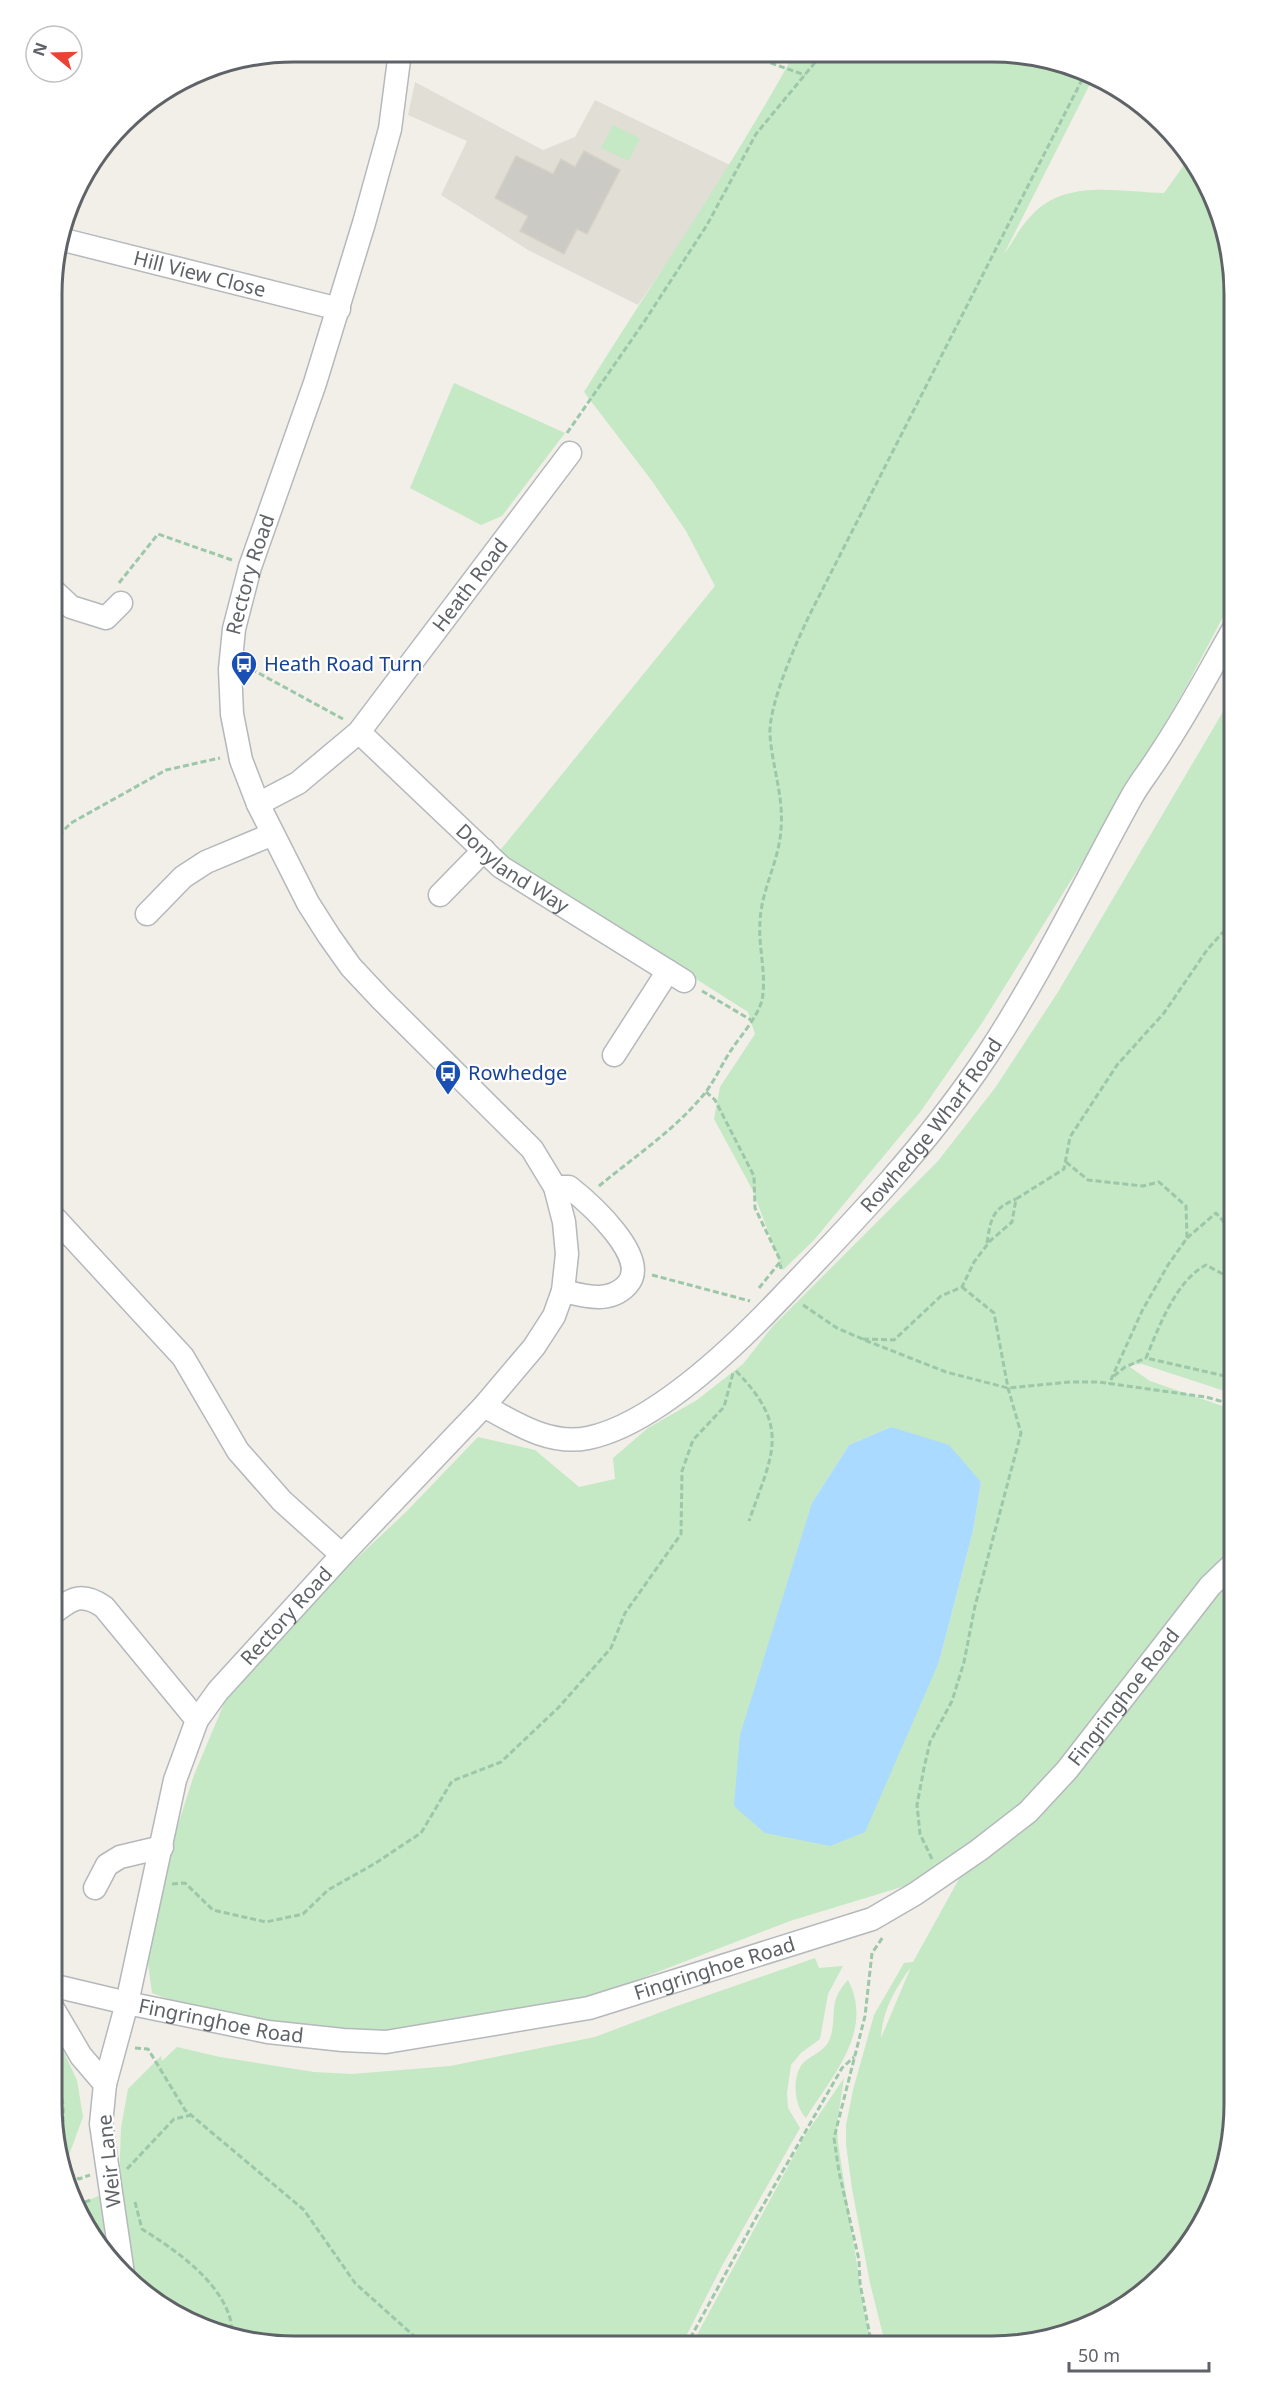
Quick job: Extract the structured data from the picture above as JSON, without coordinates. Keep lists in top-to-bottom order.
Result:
{
  "streets": {
    "street": [
      "Hill View Close",
      "Rectory Road",
      "Heath Road",
      "Donyland Way",
      "Rowhedge Wharf Road",
      "Fingringhoe Road",
      "Weir Lane"
    ]
  },
  "crossings": [
    ["Hill View Close", "Rectory Road"],
    ["Rectory Road", "Heath Road"],
    ["Rectory Road", "Rowhedge Wharf Road"],
    ["Rectory Road", "Fingringhoe Road"],
    ["Rectory Road", "Weir Lane"],
    ["Heath Road", "Donyland Way"],
    ["Fingringhoe Road", "Weir Lane"]
  ],
  "places": {
    "bus stop": ["Heath Road Turn", "Rowhedge"]
  },
  "scale_bar": "50 m",
  "north": "left"
}
